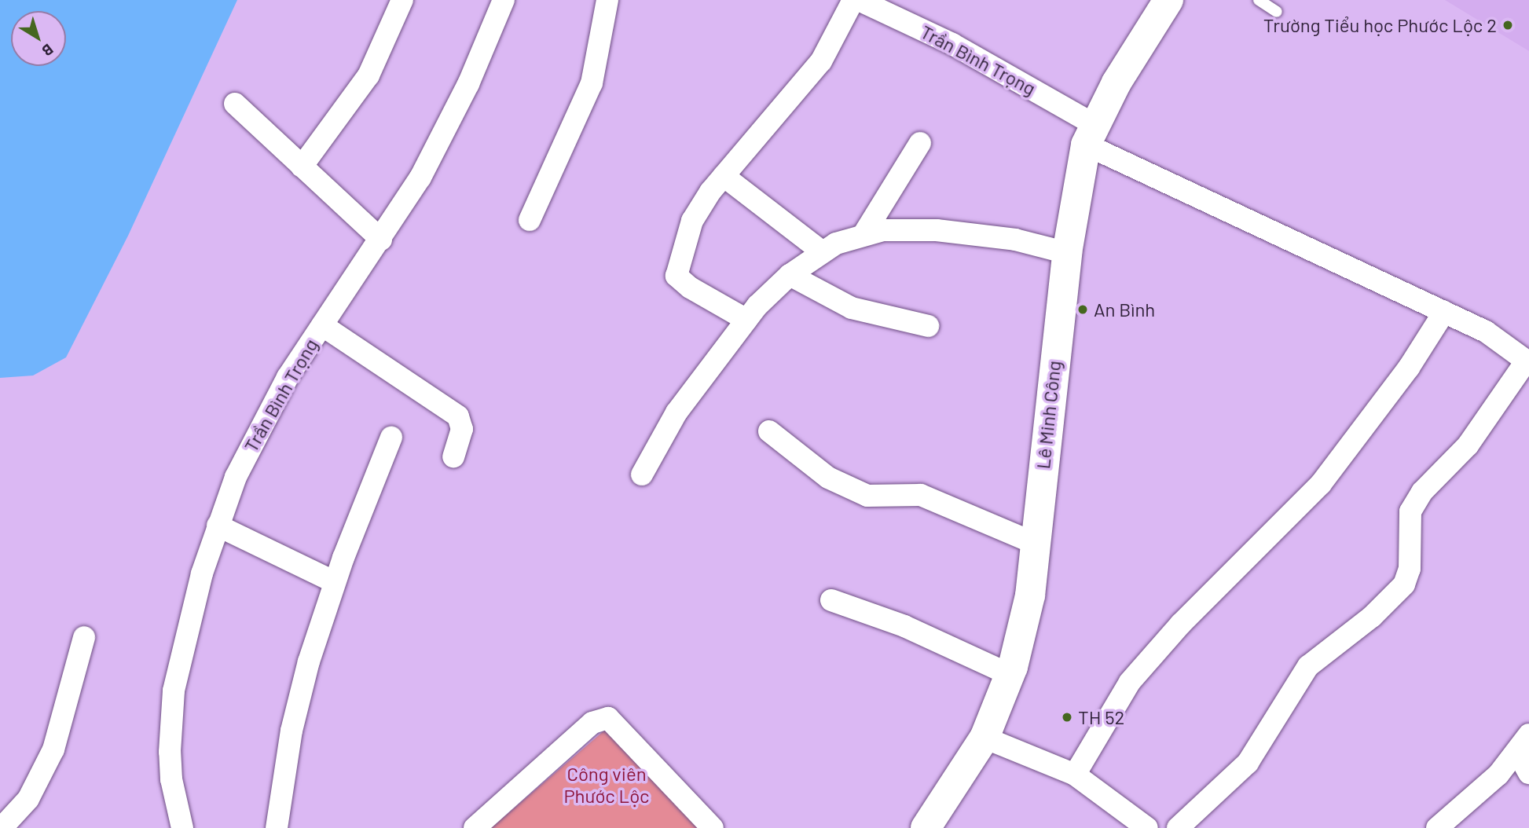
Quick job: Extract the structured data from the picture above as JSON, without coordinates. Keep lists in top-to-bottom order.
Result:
{
  "streets": {
    "main road": ["Lê Minh Công"],
    "street": ["Trần Bình Trọng"]
  },
  "crossings": [
    ["Trần Bình Trọng", "Lê Minh Công"]
  ],
  "parks": ["Công viên Phước Lộc"],
  "places": ["Trường Tiểu học Phước Lộc 2", "An Bình", "TH 52"],
  "north": "bottom right"
}
